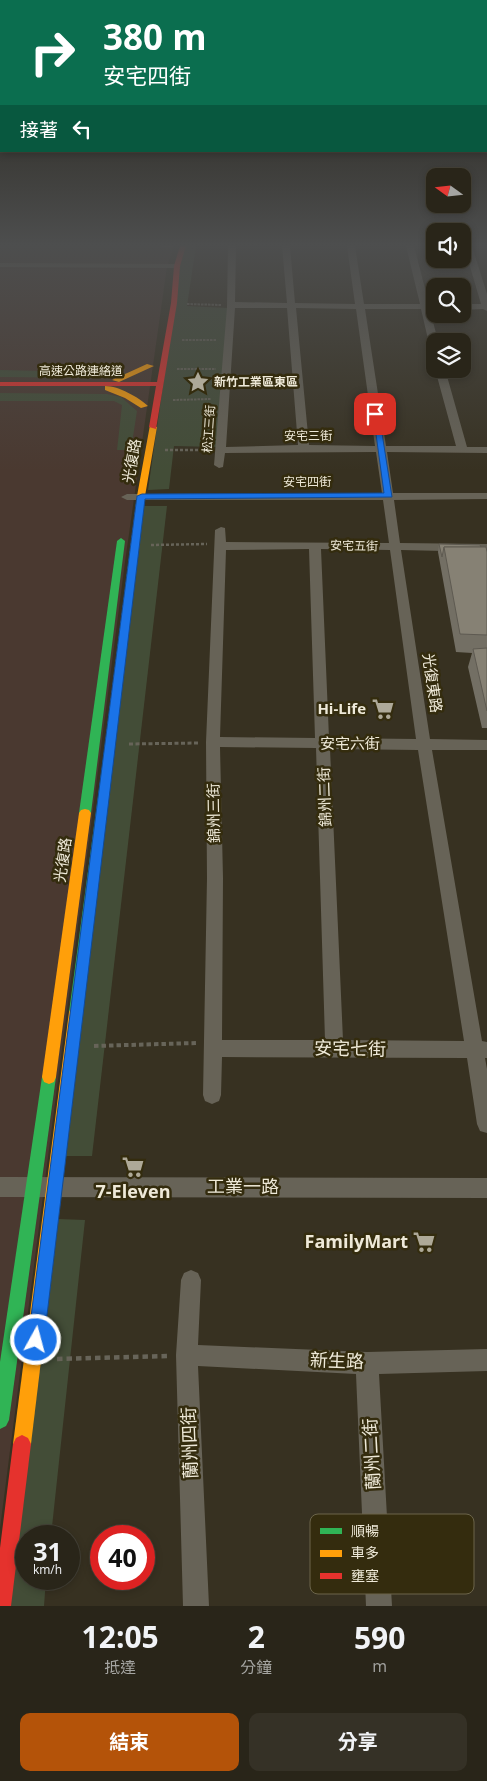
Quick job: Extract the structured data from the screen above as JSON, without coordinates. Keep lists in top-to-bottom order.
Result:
{
  "streets": {
    "street": [
      "高速公路連絡道",
      "松江三街",
      "安宅三街",
      "光復路",
      "安宅四街",
      "安宅五街",
      "光復東路",
      "安宅六街",
      "錦州二街",
      "錦州三街",
      "安宅七街",
      "工業一路",
      "新生路",
      "蘭州四街",
      "蘭州二街"
    ]
  },
  "crossings": [
    ["高速公路連絡道", "光復路"],
    ["松江三街", "安宅三街"],
    ["安宅三街", "光復東路"],
    ["光復路", "安宅四街"],
    ["光復路", "工業一路"],
    ["安宅四街", "光復東路"],
    ["安宅五街", "光復東路"],
    ["安宅五街", "錦州二街"],
    ["安宅五街", "錦州三街"],
    ["光復東路", "安宅六街"],
    ["光復東路", "安宅七街"],
    ["安宅六街", "錦州二街"],
    ["安宅六街", "錦州三街"],
    ["錦州二街", "安宅七街"],
    ["錦州三街", "安宅七街"],
    ["新生路", "蘭州四街"],
    ["新生路", "蘭州二街"]
  ],
  "places": {
    "place": ["新竹工業區東區"],
    "supermarket": ["Hi-Life", "7-Eleven", "FamilyMart"]
  },
  "legend": ["順暢", "車多", "壅塞"],
  "north": "left",
  "page": {
    "turn": ["380 m", "安宅四街"],
    "then": "接著",
    "speed": "31 km/h",
    "limit": "40",
    "eta": [
      "12:05",
      "抵達",
      "2",
      "分鐘",
      "590",
      "m"
    ],
    "buttons": ["結束", "分享"]
  }
}
